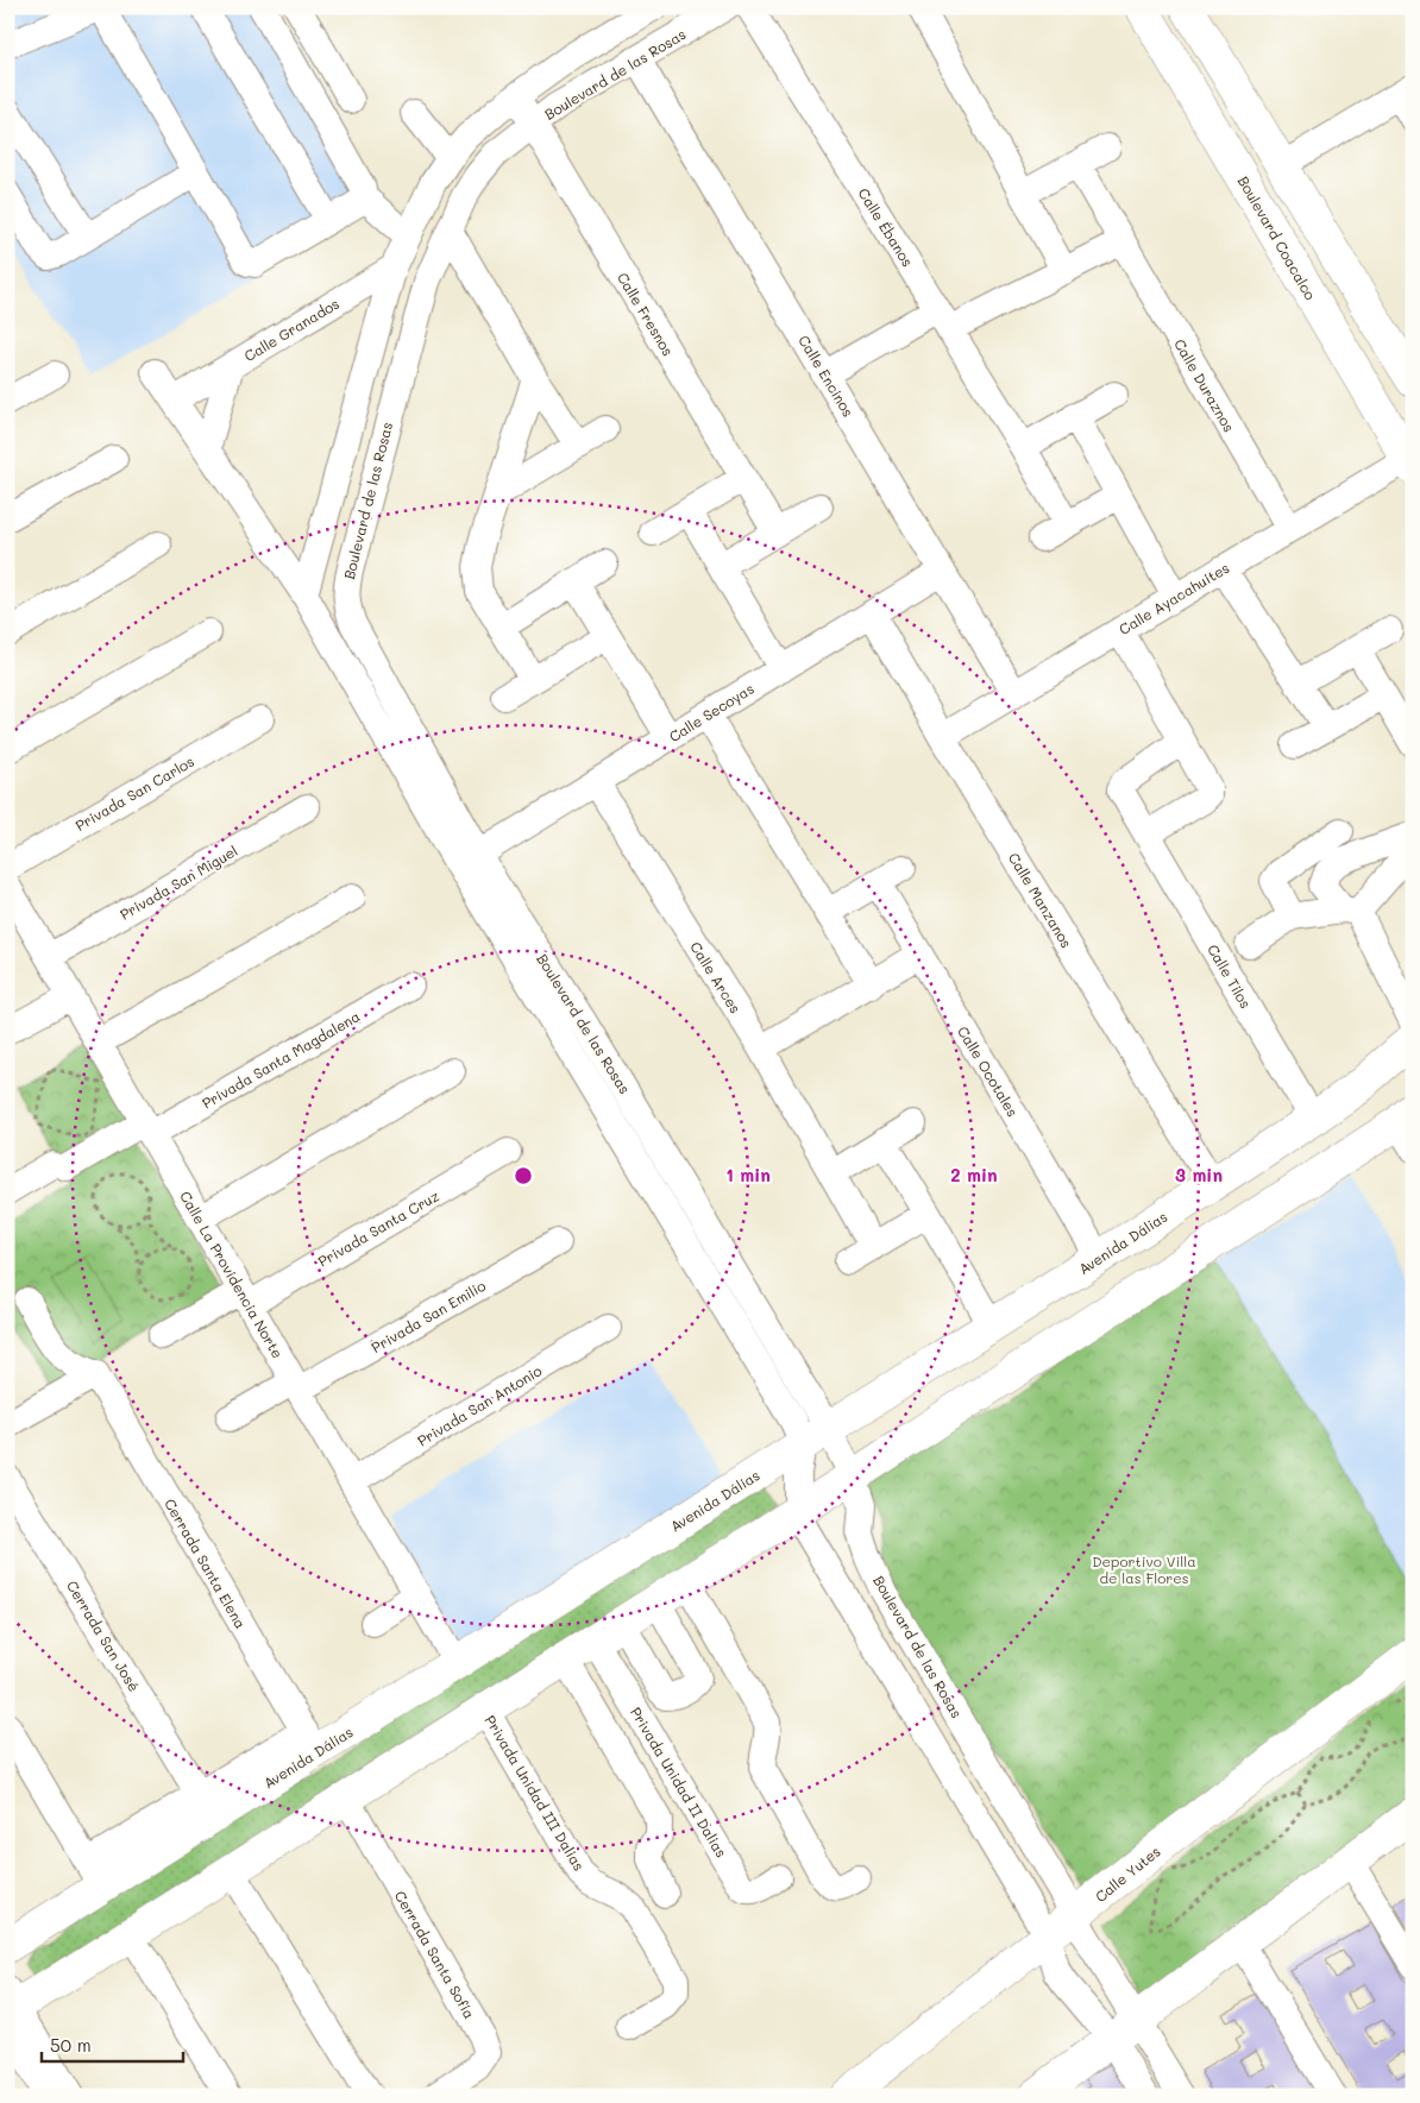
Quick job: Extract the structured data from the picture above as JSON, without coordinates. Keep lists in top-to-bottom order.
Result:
{
  "streets": {
    "main road": ["Boulevard Coacalco", "Avenida Dálias", "Calle Yutes"],
    "street": [
      "Boulevard de las Rosas",
      "Calle Ébanos",
      "Calle Fresnos",
      "Calle Granados",
      "Calle Encinos",
      "Calle Duraznos",
      "Calle Ayacahuites",
      "Calle Secoyas",
      "Privada San Carlos",
      "Privada San Miguel",
      "Calle Manzanos",
      "Calle Tilos",
      "Calle Arces",
      "Privada Santa Magdalena",
      "Calle Ocotales",
      "Privada Santa Cruz",
      "Calle La Providencia Norte",
      "Privada San Emilio",
      "Privada San Antonio",
      "Cerrada Santa Elena",
      "Cerrada San José",
      "Privada Unidad II Dalias",
      "Privada Unidad III Dalias",
      "Cerrada Santa Sofía"
    ]
  },
  "crossings": [
    ["Boulevard de las Rosas", "Calle Fresnos"],
    ["Boulevard de las Rosas", "Calle Encinos"],
    ["Boulevard de las Rosas", "Calle Secoyas"],
    ["Boulevard de las Rosas", "Avenida Dálias"],
    ["Boulevard de las Rosas", "Calle Yutes"],
    ["Boulevard Coacalco", "Calle Ayacahuites"],
    ["Calle Encinos", "Calle Ayacahuites"],
    ["Calle Encinos", "Calle Secoyas"],
    ["Calle Duraznos", "Calle Ayacahuites"],
    ["Calle Ayacahuites", "Calle Manzanos"],
    ["Calle Secoyas", "Calle Manzanos"],
    ["Calle Secoyas", "Calle Arces"],
    ["Privada San Miguel", "Calle La Providencia Norte"],
    ["Calle Manzanos", "Avenida Dálias"],
    ["Calle Tilos", "Avenida Dálias"],
    ["Privada Santa Magdalena", "Calle La Providencia Norte"],
    ["Calle Ocotales", "Avenida Dálias"],
    ["Privada Santa Cruz", "Calle La Providencia Norte"],
    ["Avenida Dálias", "Calle La Providencia Norte"],
    ["Avenida Dálias", "Cerrada Santa Elena"],
    ["Calle La Providencia Norte", "Privada San Emilio"],
    ["Calle La Providencia Norte", "Privada San Antonio"]
  ],
  "parks": ["Deportivo Villa de las Flores"],
  "scale_bar": "50 m",
  "rings": ["1 min", "2 min", "3 min"]
}
